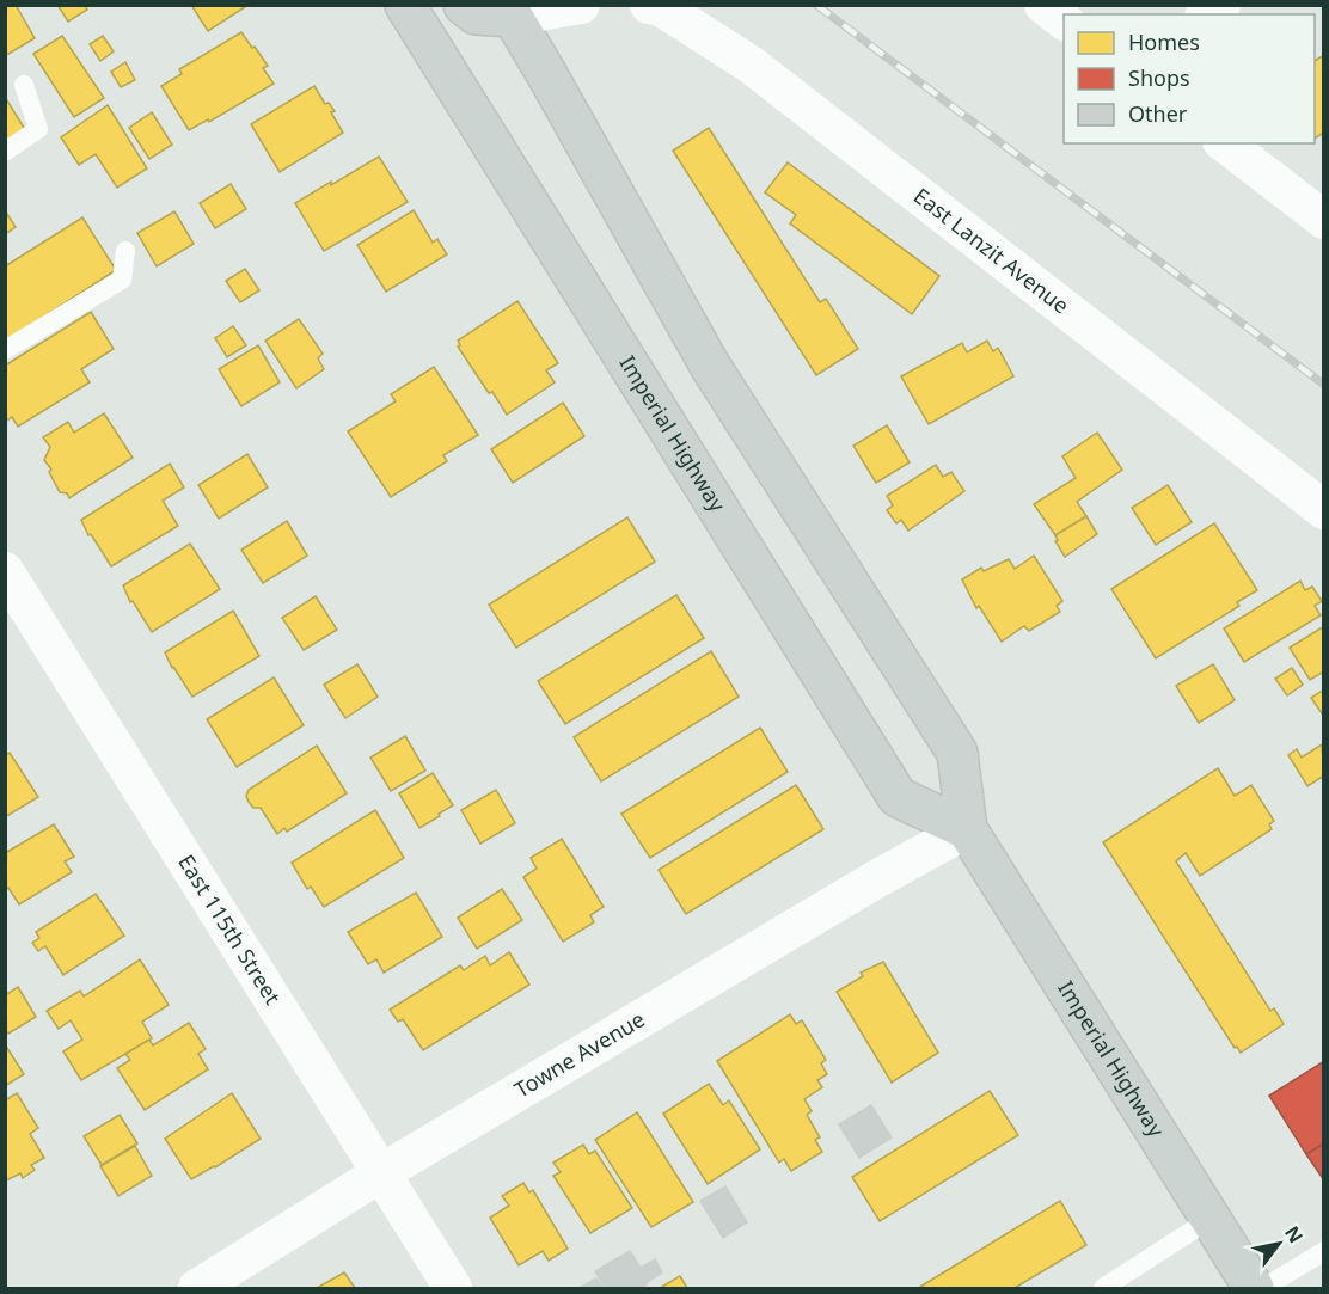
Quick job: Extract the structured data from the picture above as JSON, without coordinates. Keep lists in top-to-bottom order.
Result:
{
  "streets": {
    "main road": ["Imperial Highway"],
    "street": ["East Lanzit Avenue", "East 115th Street", "Towne Avenue"]
  },
  "crossings": [
    ["Imperial Highway", "Towne Avenue"],
    ["East 115th Street", "Towne Avenue"]
  ],
  "legend": ["Homes", "Shops", "Other"],
  "north": "top right"
}
